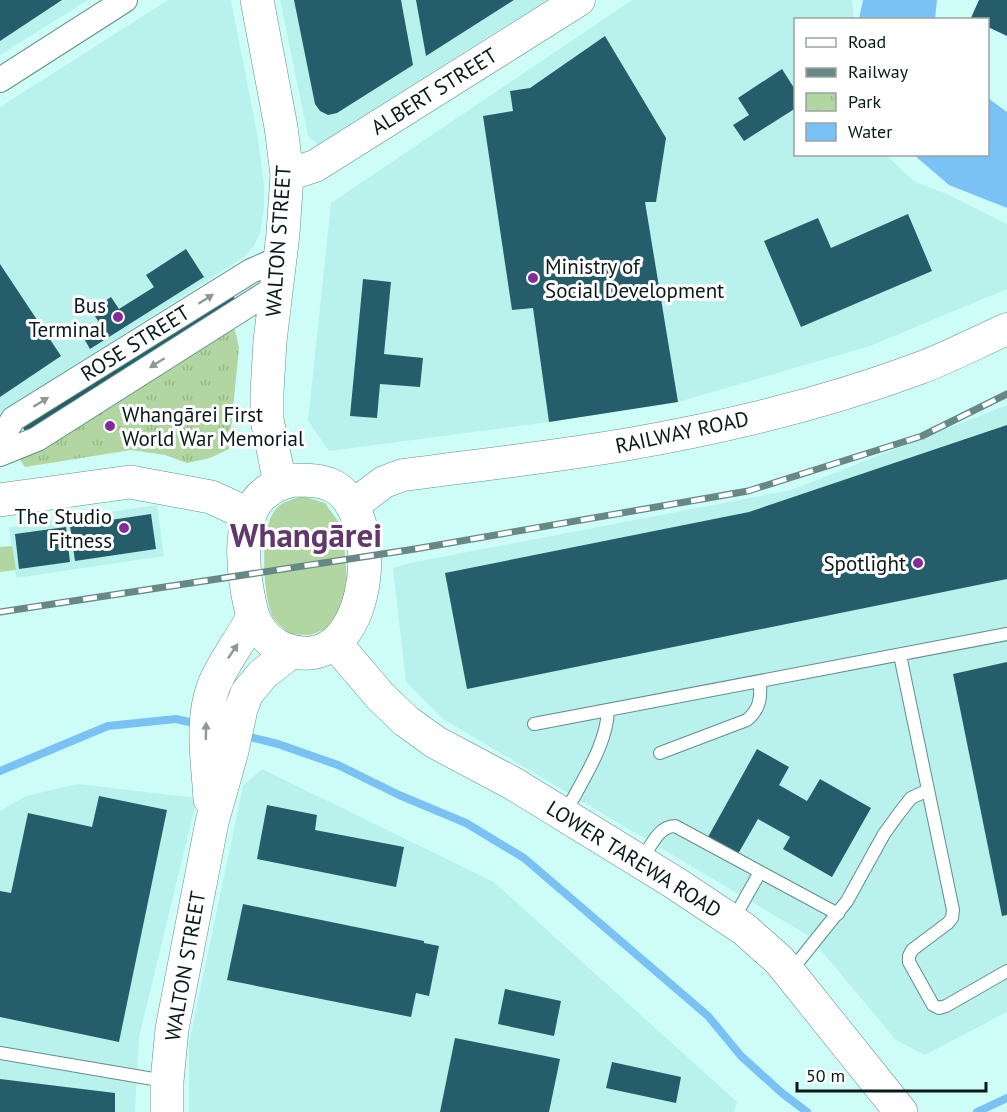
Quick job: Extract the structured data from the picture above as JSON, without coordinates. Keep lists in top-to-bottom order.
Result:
{
  "streets": {
    "main road": ["WALTON STREET", "LOWER TAREWA ROAD"],
    "street": ["ALBERT STREET", "ROSE STREET", "RAILWAY ROAD"]
  },
  "crossings": [
    ["ALBERT STREET", "WALTON STREET"],
    ["WALTON STREET", "ROSE STREET"],
    ["WALTON STREET", "RAILWAY ROAD"],
    ["WALTON STREET", "LOWER TAREWA ROAD"],
    ["RAILWAY ROAD", "LOWER TAREWA ROAD"]
  ],
  "districts": ["Whangārei"],
  "places": [
    "Ministry of Social Development",
    "Bus Terminal",
    "Whangārei First World War Memorial",
    "The Studio Fitness",
    "Spotlight"
  ],
  "legend": [
    "Road",
    "Railway",
    "Park",
    "Water"
  ],
  "scale_bar": "50 m"
}
